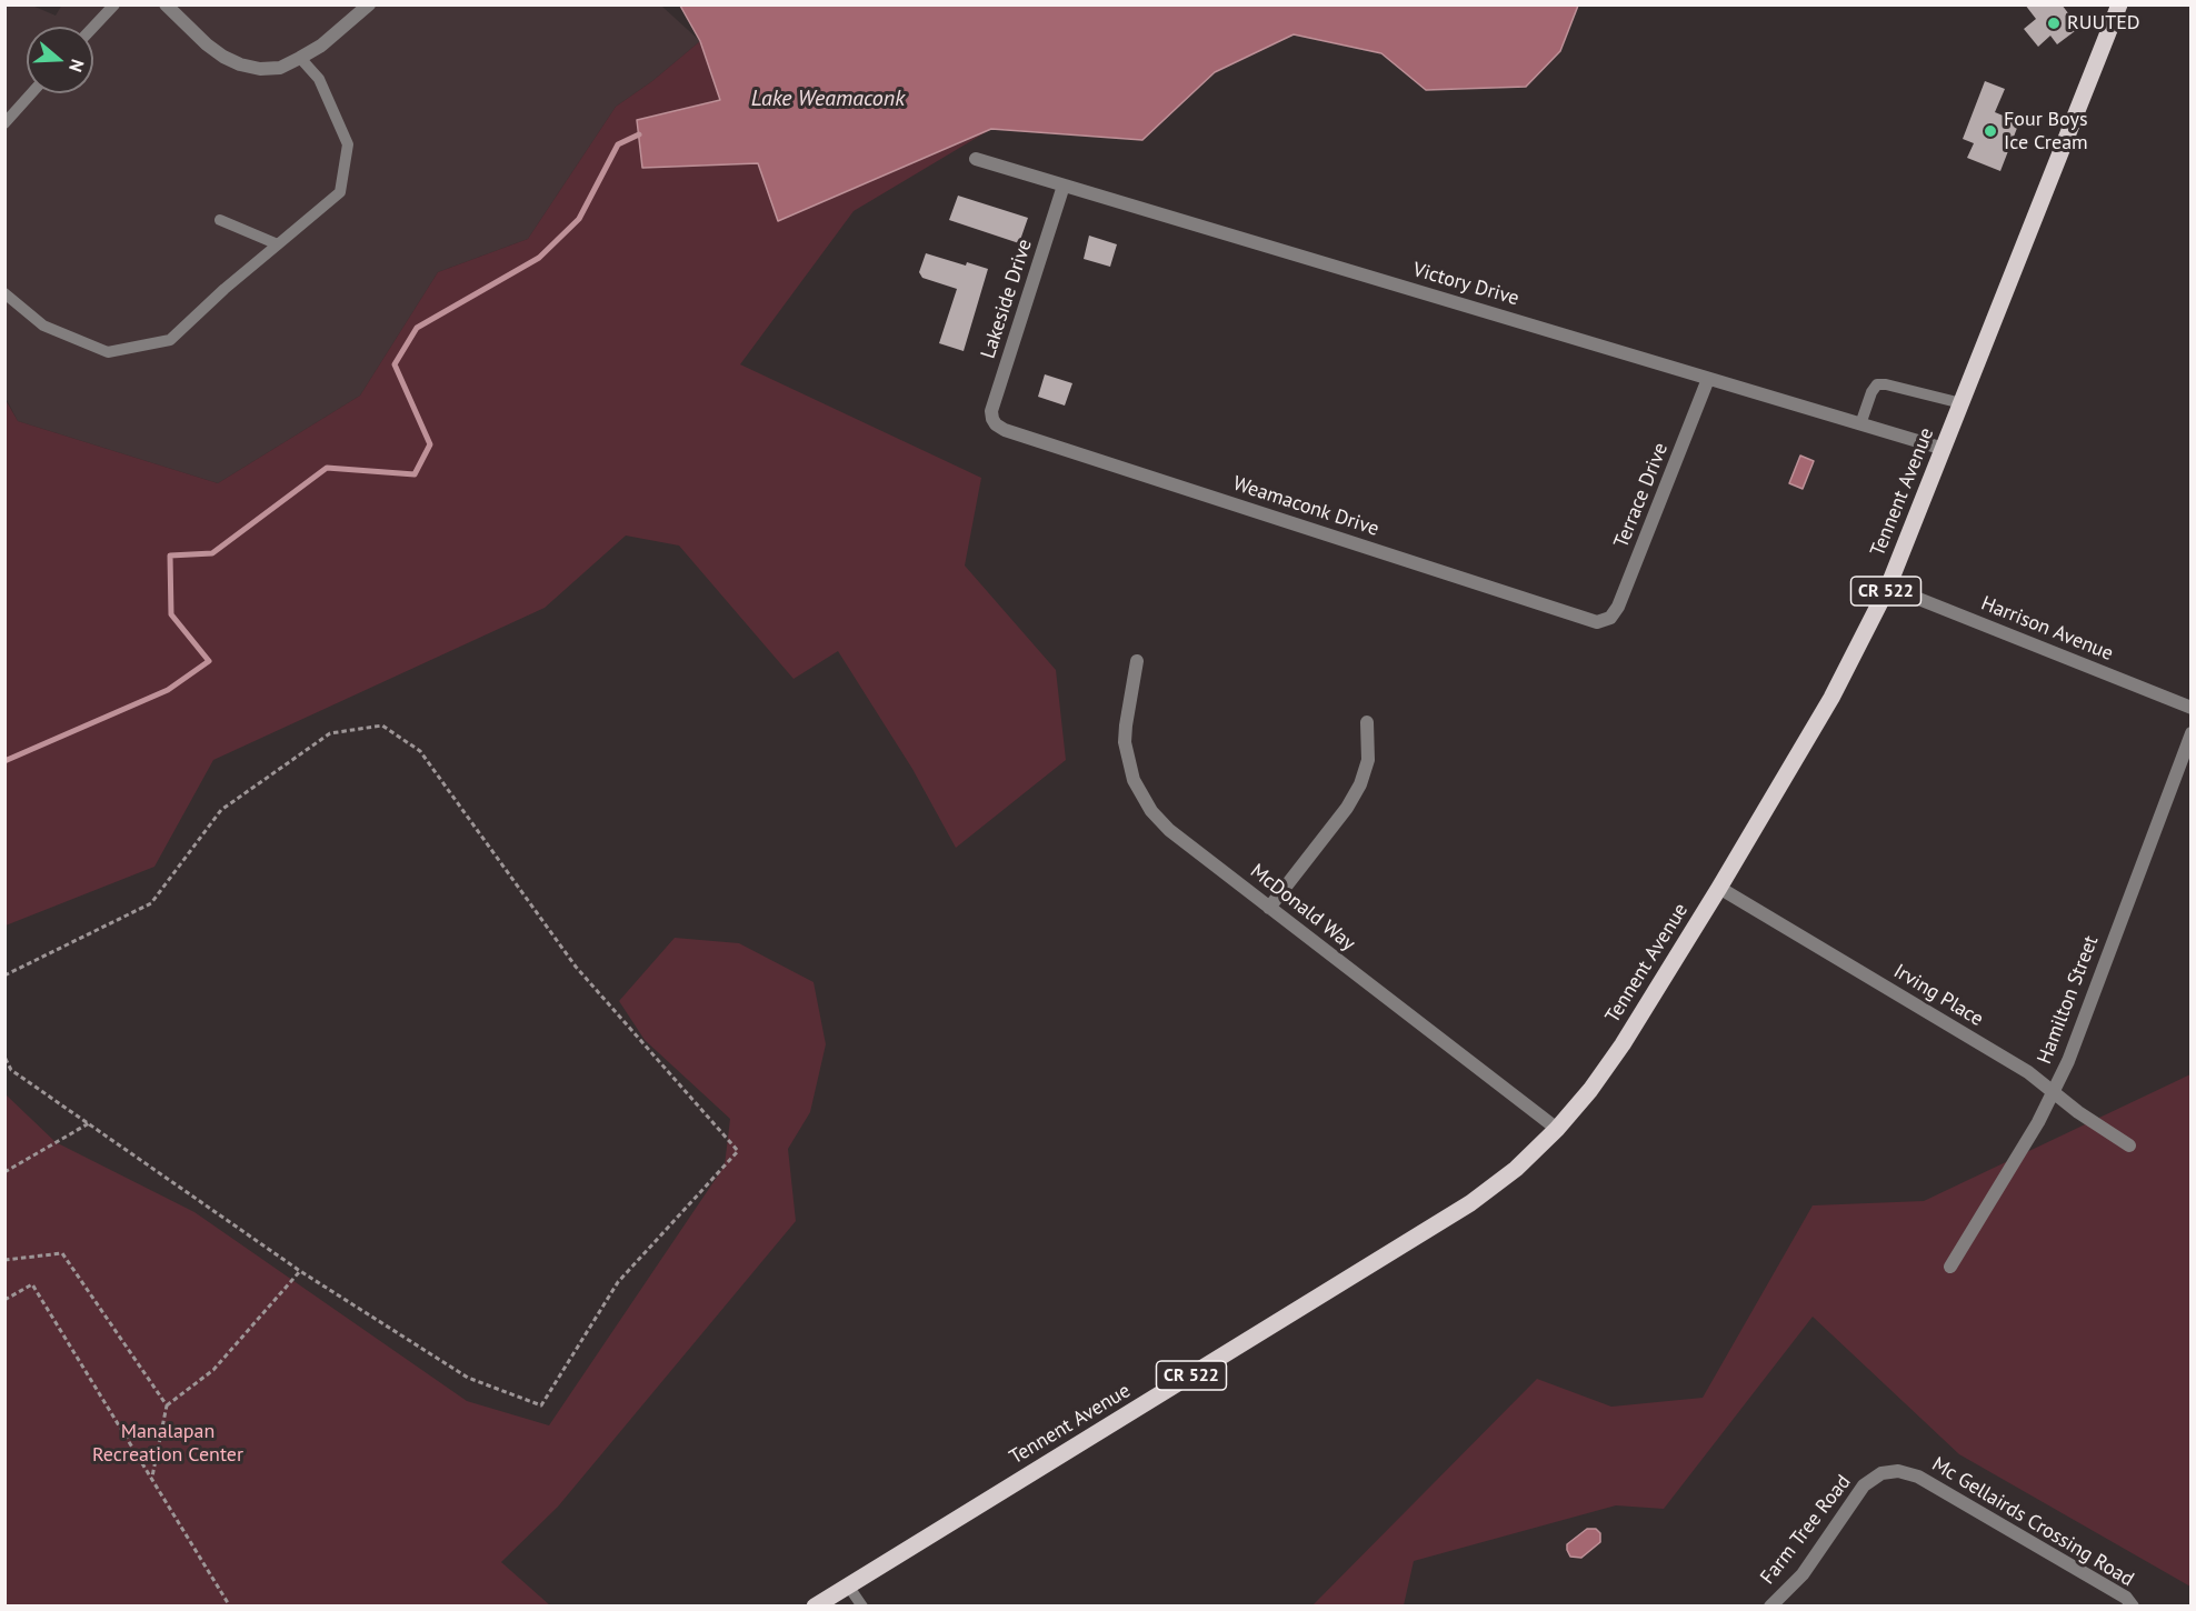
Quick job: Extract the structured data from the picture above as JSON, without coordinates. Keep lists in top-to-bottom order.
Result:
{
  "streets": {
    "main road": ["Tennent Avenue", "CR 522"],
    "street": [
      "Victory Drive",
      "Lakeside Drive",
      "Terrace Drive",
      "Weamaconk Drive",
      "Harrison Avenue",
      "McDonald Way",
      "Irving Place",
      "Hamilton Street",
      "Mc Gellairds Crossing Road",
      "Farm Tree Road"
    ]
  },
  "crossings": [
    ["Victory Drive", "Lakeside Drive"],
    ["Victory Drive", "Tennent Avenue"],
    ["Victory Drive", "Terrace Drive"],
    ["Lakeside Drive", "Weamaconk Drive"],
    ["Tennent Avenue", "Harrison Avenue"],
    ["Tennent Avenue", "McDonald Way"],
    ["Tennent Avenue", "Irving Place"],
    ["Terrace Drive", "Weamaconk Drive"],
    ["Irving Place", "Hamilton Street"],
    ["Mc Gellairds Crossing Road", "Farm Tree Road"]
  ],
  "water": ["Lake Weamaconk"],
  "parks": ["Manalapan Recreation Center"],
  "places": ["RUUTED", "Four Boys Ice Cream"],
  "north": "right"
}
